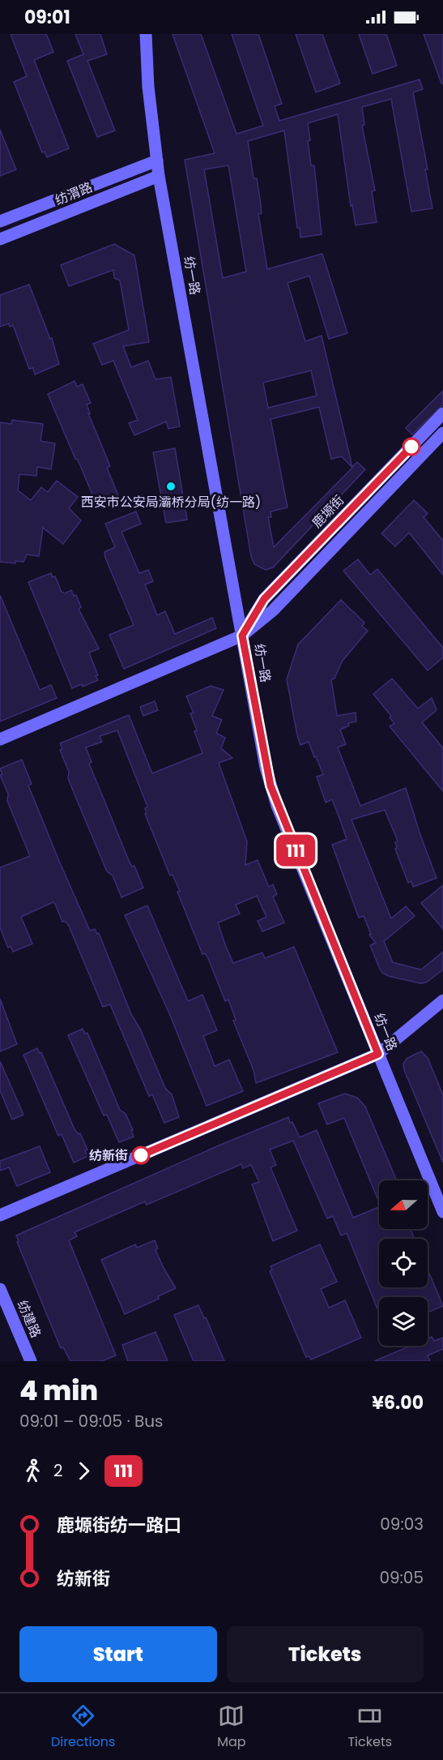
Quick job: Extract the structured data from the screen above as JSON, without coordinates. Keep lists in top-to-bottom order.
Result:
{
  "streets": {
    "street": [
      "纺渭路",
      "纺一路",
      "鹿塬街",
      "纺建路"
    ]
  },
  "crossings": [
    ["纺渭路", "纺一路"],
    ["纺一路", "鹿塬街"]
  ],
  "places": ["西安市公安局灞桥分局(纺一路)", "纺新街"],
  "lines": ["bus line 111"],
  "north": "left",
  "page": {
    "status": "09:01",
    "on_map": "111",
    "heading": ["4 min", "09:01 – 09:05 · Bus", "¥6.00"],
    "legs": ["2", "111"],
    "list": [
      {
        "name": "鹿塬街纺一路口",
        "value": "09:03"
      },
      {
        "name": "纺新街",
        "value": "09:05"
      }
    ],
    "buttons": ["Start", "Tickets"],
    "tabs": ["Directions", "Map", "Tickets"]
  }
}
